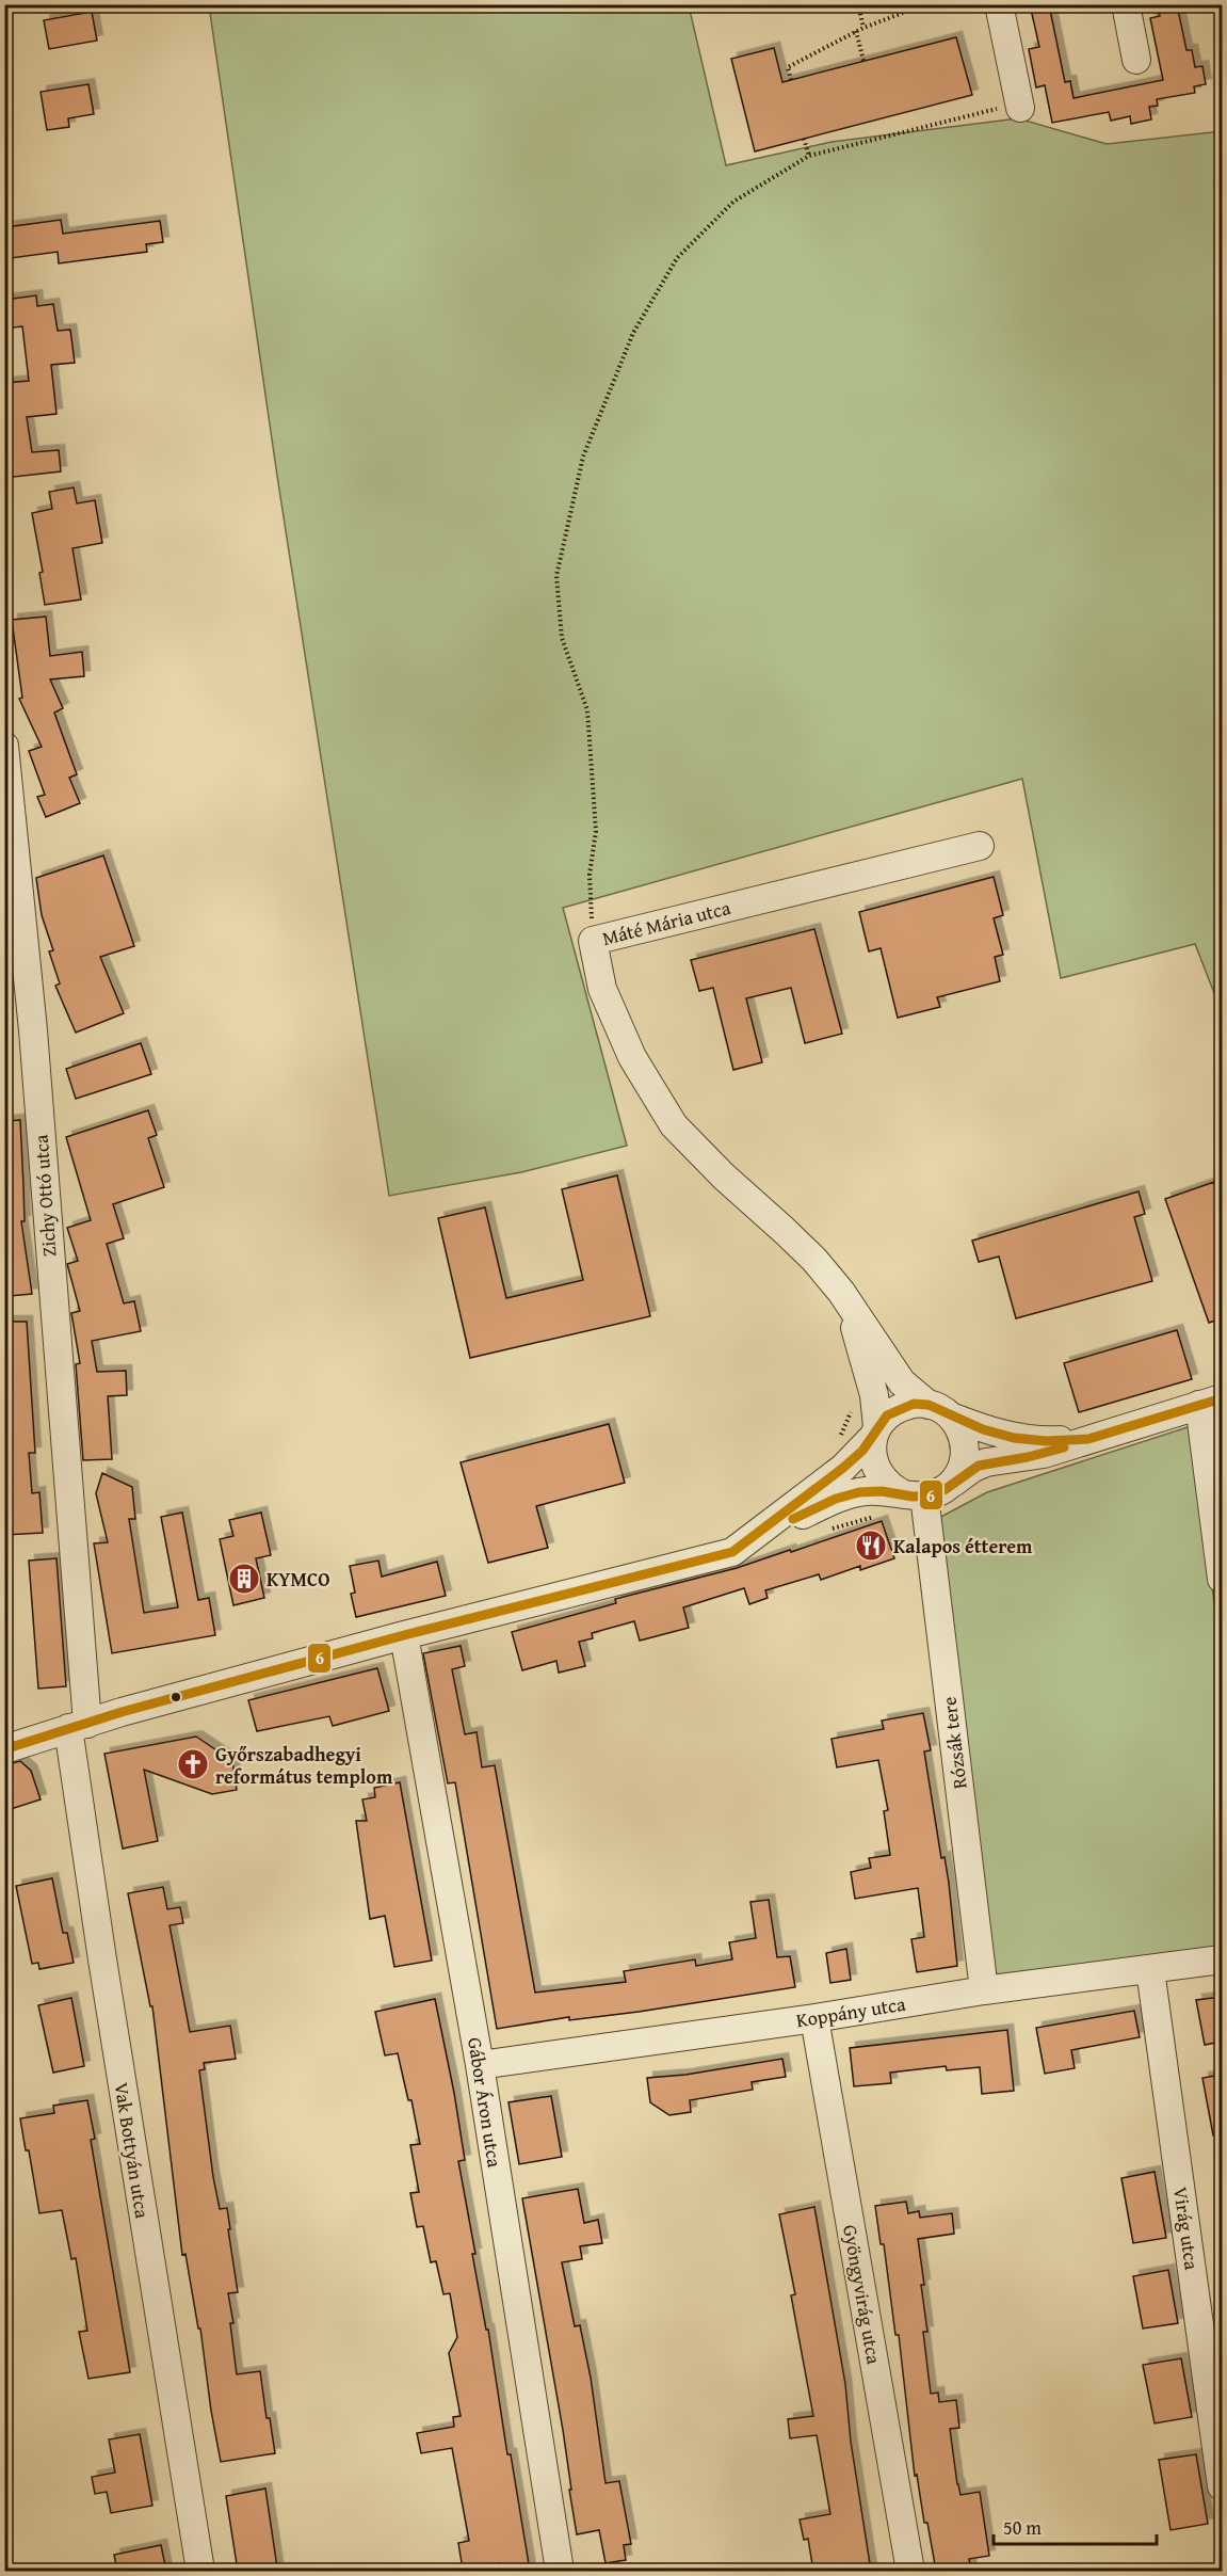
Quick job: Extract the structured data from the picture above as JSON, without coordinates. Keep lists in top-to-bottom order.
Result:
{
  "streets": {
    "street": [
      "Máté Mária utca",
      "Zichy Ottó utca",
      "Rózsák tere",
      "Koppány utca",
      "Gábor Áron utca",
      "Vak Bottyán utca",
      "Virág utca",
      "Gyöngyvirág utca"
    ]
  },
  "crossings": [
    ["Máté Mária utca", "Rózsák tere"],
    ["Zichy Ottó utca", "Vak Bottyán utca"],
    ["Rózsák tere", "Koppány utca"],
    ["Koppány utca", "Gábor Áron utca"],
    ["Koppány utca", "Virág utca"],
    ["Koppány utca", "Gyöngyvirág utca"]
  ],
  "places": {
    "restaurant": ["Kalapos étterem"],
    "building": ["KYMCO"],
    "church": ["Győrszabadhegyi református templom"]
  },
  "lines": ["transit line 6"],
  "scale_bar": "50 m"
}
